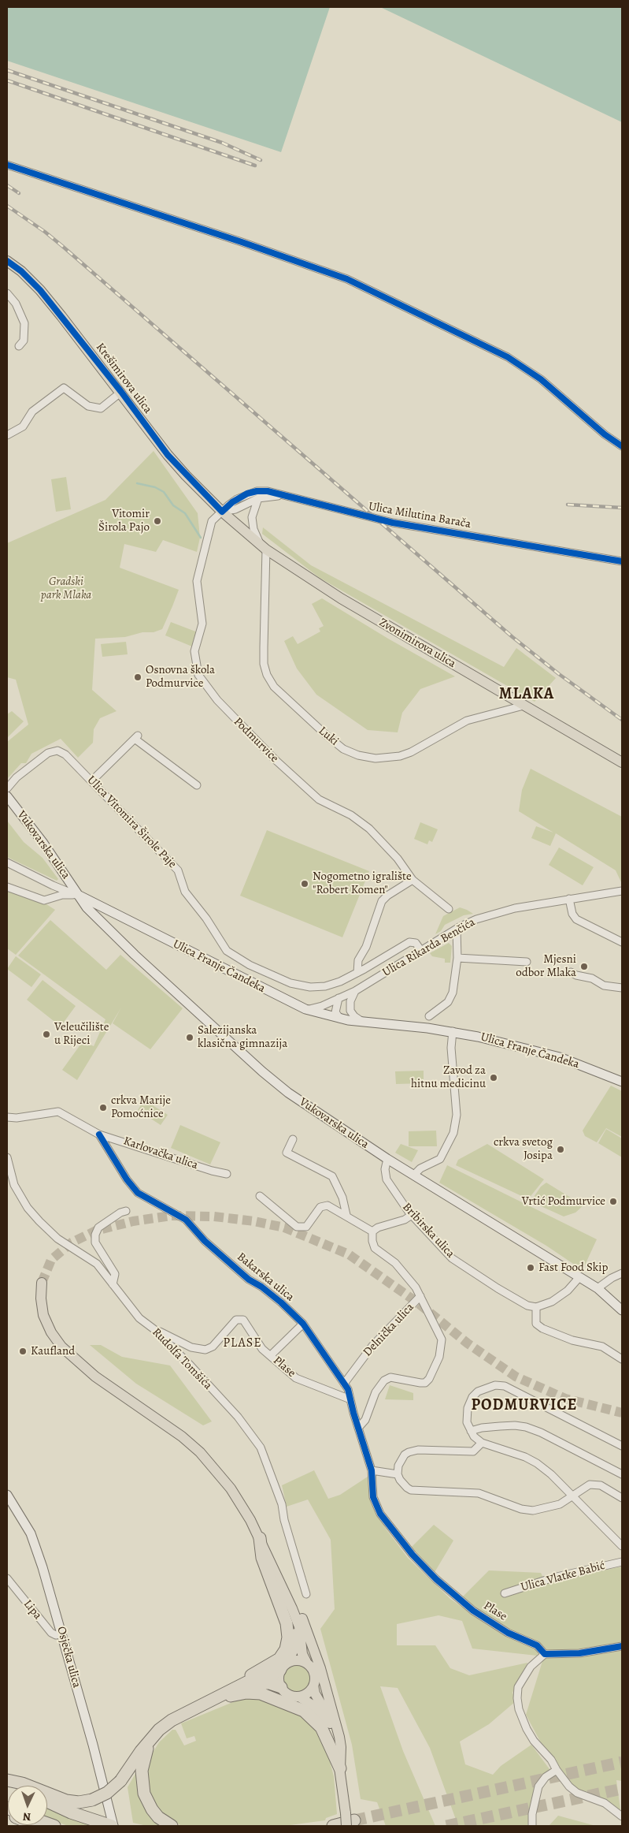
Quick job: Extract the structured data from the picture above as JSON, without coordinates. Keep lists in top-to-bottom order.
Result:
{
  "streets": {
    "main road": [
      "Krešimirova ulica",
      "Zvonimirova ulica",
      "Vukovarska ulica",
      "Ulica Franje Čandeka",
      "Osječka ulica"
    ],
    "street": [
      "Ulica Milutina Barača",
      "Luki",
      "Podmurvice",
      "Ulica Vitomira Širole Paje",
      "Ulica Rikarda Benčića",
      "Karlovačka ulica",
      "Bribirska ulica",
      "Bakarska ulica",
      "Delnička ulica",
      "Rudolfa Tomšića",
      "Plase",
      "Ulica Vlatke Babić",
      "Lipa"
    ]
  },
  "crossings": [
    ["Krešimirova ulica", "Ulica Milutina Barača"],
    ["Krešimirova ulica", "Zvonimirova ulica"],
    ["Krešimirova ulica", "Podmurvice"],
    ["Ulica Milutina Barača", "Zvonimirova ulica"],
    ["Ulica Milutina Barača", "Podmurvice"],
    ["Zvonimirova ulica", "Luki"],
    ["Zvonimirova ulica", "Podmurvice"],
    ["Ulica Vitomira Širole Paje", "Ulica Rikarda Benčića"],
    ["Vukovarska ulica", "Ulica Franje Čandeka"],
    ["Vukovarska ulica", "Bribirska ulica"],
    ["Ulica Rikarda Benčića", "Ulica Franje Čandeka"],
    ["Karlovačka ulica", "Bakarska ulica"],
    ["Bakarska ulica", "Delnička ulica"],
    ["Bakarska ulica", "Plase"],
    ["Rudolfa Tomšića", "Plase"],
    ["Lipa", "Osječka ulica"]
  ],
  "districts": ["MLAKA", "PLASE", "PODMURVICE"],
  "parks": ["Gradski park Mlaka"],
  "places": [
    "Vitomir Širola Pajo",
    "Osnovna škola Podmurvice",
    "Nogometno igralište \"Robert Komen\"",
    "Mjesni odbor Mlaka",
    "Veleučilište u Rijeci",
    "Salezijanska klasična gimnazija",
    "Zavod za hitnu medicinu",
    "crkva Marije Pomoćnice",
    "crkva svetog Josipa",
    "Vrtić Podmurvice",
    "Fast Food Skip",
    "Kaufland"
  ],
  "north": "bottom"
}
